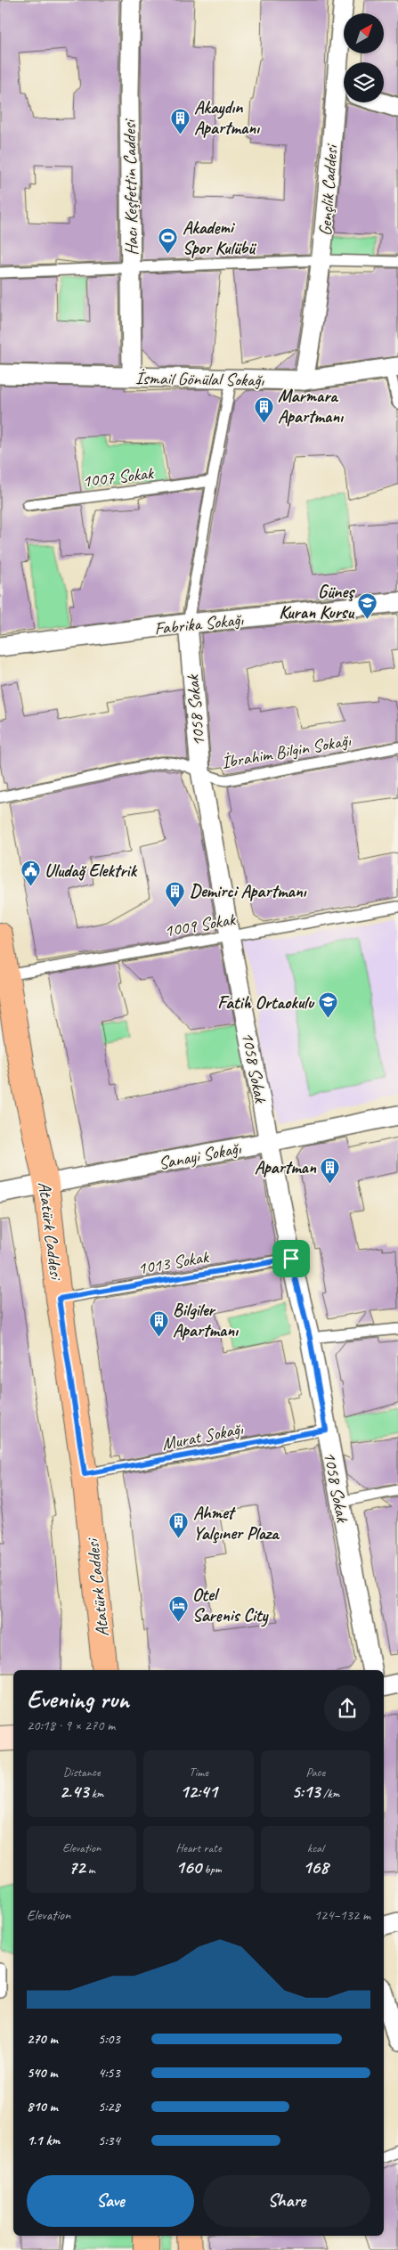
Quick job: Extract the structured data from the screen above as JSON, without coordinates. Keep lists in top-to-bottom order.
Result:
{
  "streets": {
    "main road": ["Atatürk Caddesi"],
    "street": [
      "Hacı Keşfettin Caddesi",
      "Gençlik Caddesi",
      "İsmail Gönülal Sokağı",
      "Fabrika Sokağı",
      "1058 Sokak",
      "Sanayi Sokağı"
    ],
    "lane": [
      "1007 Sokak",
      "İbrahim Bilgin Sokağı",
      "1009 Sokak",
      "1013 Sokak",
      "Murat Sokağı"
    ]
  },
  "crossings": [
    ["Hacı Keşfettin Caddesi", "İsmail Gönülal Sokağı"],
    ["Gençlik Caddesi", "İsmail Gönülal Sokağı"],
    ["İsmail Gönülal Sokağı", "1058 Sokak"],
    ["1007 Sokak", "1058 Sokak"],
    ["Fabrika Sokağı", "1058 Sokak"],
    ["1058 Sokak", "İbrahim Bilgin Sokağı"],
    ["1058 Sokak", "1009 Sokak"],
    ["1058 Sokak", "Sanayi Sokağı"],
    ["1058 Sokak", "1013 Sokak"],
    ["1058 Sokak", "Murat Sokağı"],
    ["1009 Sokak", "Atatürk Caddesi"],
    ["Sanayi Sokağı", "Atatürk Caddesi"],
    ["Atatürk Caddesi", "1013 Sokak"],
    ["Atatürk Caddesi", "Murat Sokağı"]
  ],
  "places": {
    "building": [
      "Akaydın Apartmanı",
      "Marmara Apartmanı",
      "Demirci Apartmanı",
      "Apartman",
      "Bilgiler Apartmanı",
      "Ahmet Yalçıner Plaza"
    ],
    "sports": ["Akademi Spor Kulübü"],
    "school or university": ["Güneş Kuran Kursu", "Fatih Ortaokulu"],
    "public building": ["Uludağ Elektrik"],
    "hotel": ["Otel Sarenis City"]
  },
  "north": "top right",
  "page": {
    "heading": ["Evening run", "20:18 · 9 × 270 m"],
    "stats": [
      ["Distance", "2.43 km"],
      ["Time", "12:41"],
      ["Pace", "5:13 /km"],
      ["Elevation", "72 m"],
      ["Heart rate", "160 bpm"],
      ["kcal", "168"]
    ],
    "chart": ["Elevation", "124–132 m"],
    "list": [
      {
        "name": "270 m",
        "note": "5:03"
      },
      {
        "name": "540 m",
        "note": "4:53"
      },
      {
        "name": "810 m",
        "note": "5:28"
      },
      {
        "name": "1.1 km",
        "note": "5:34"
      }
    ],
    "buttons": ["Save", "Share"]
  }
}
